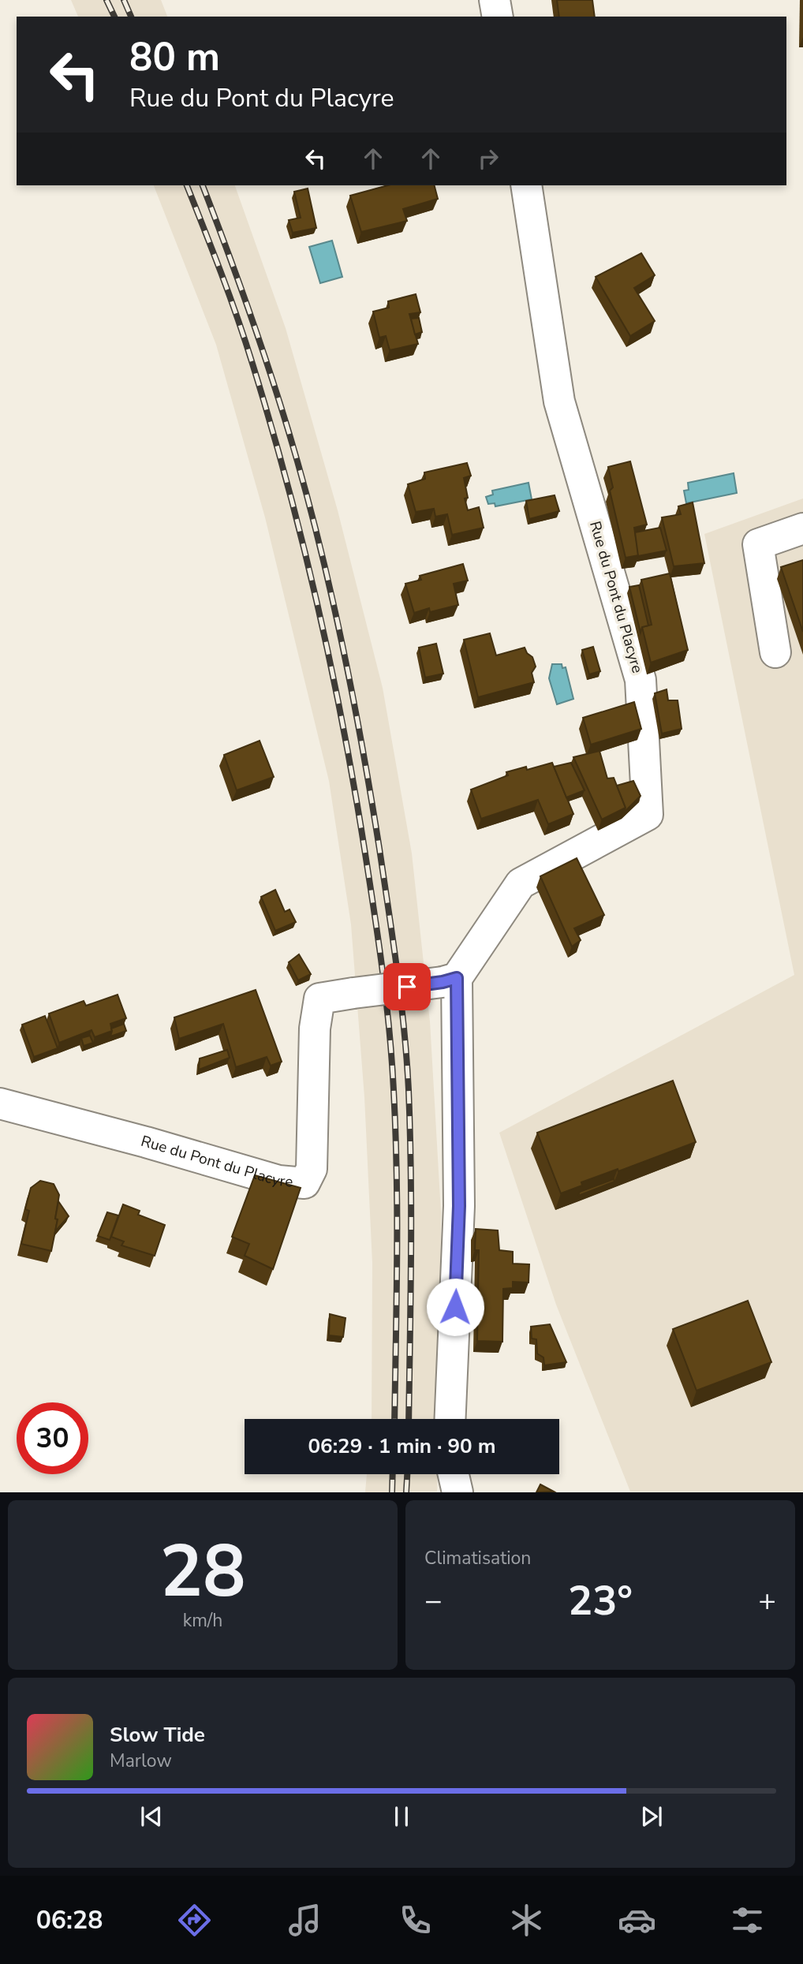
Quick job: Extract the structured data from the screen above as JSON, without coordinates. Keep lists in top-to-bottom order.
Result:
{
  "streets": {
    "street": ["Rue du Pont du Placyre"]
  },
  "page": {
    "turn": ["80 m", "Rue du Pont du Placyre"],
    "limit": "30",
    "trip": "06:29 · 1 min · 90 m",
    "tile": [
      ["28", "km/h"],
      "Climatisation"
    ],
    "heat": ["−", "23°", "+"],
    "song": ["Slow Tide", "Marlow"],
    "tabs": "06:28"
  }
}
